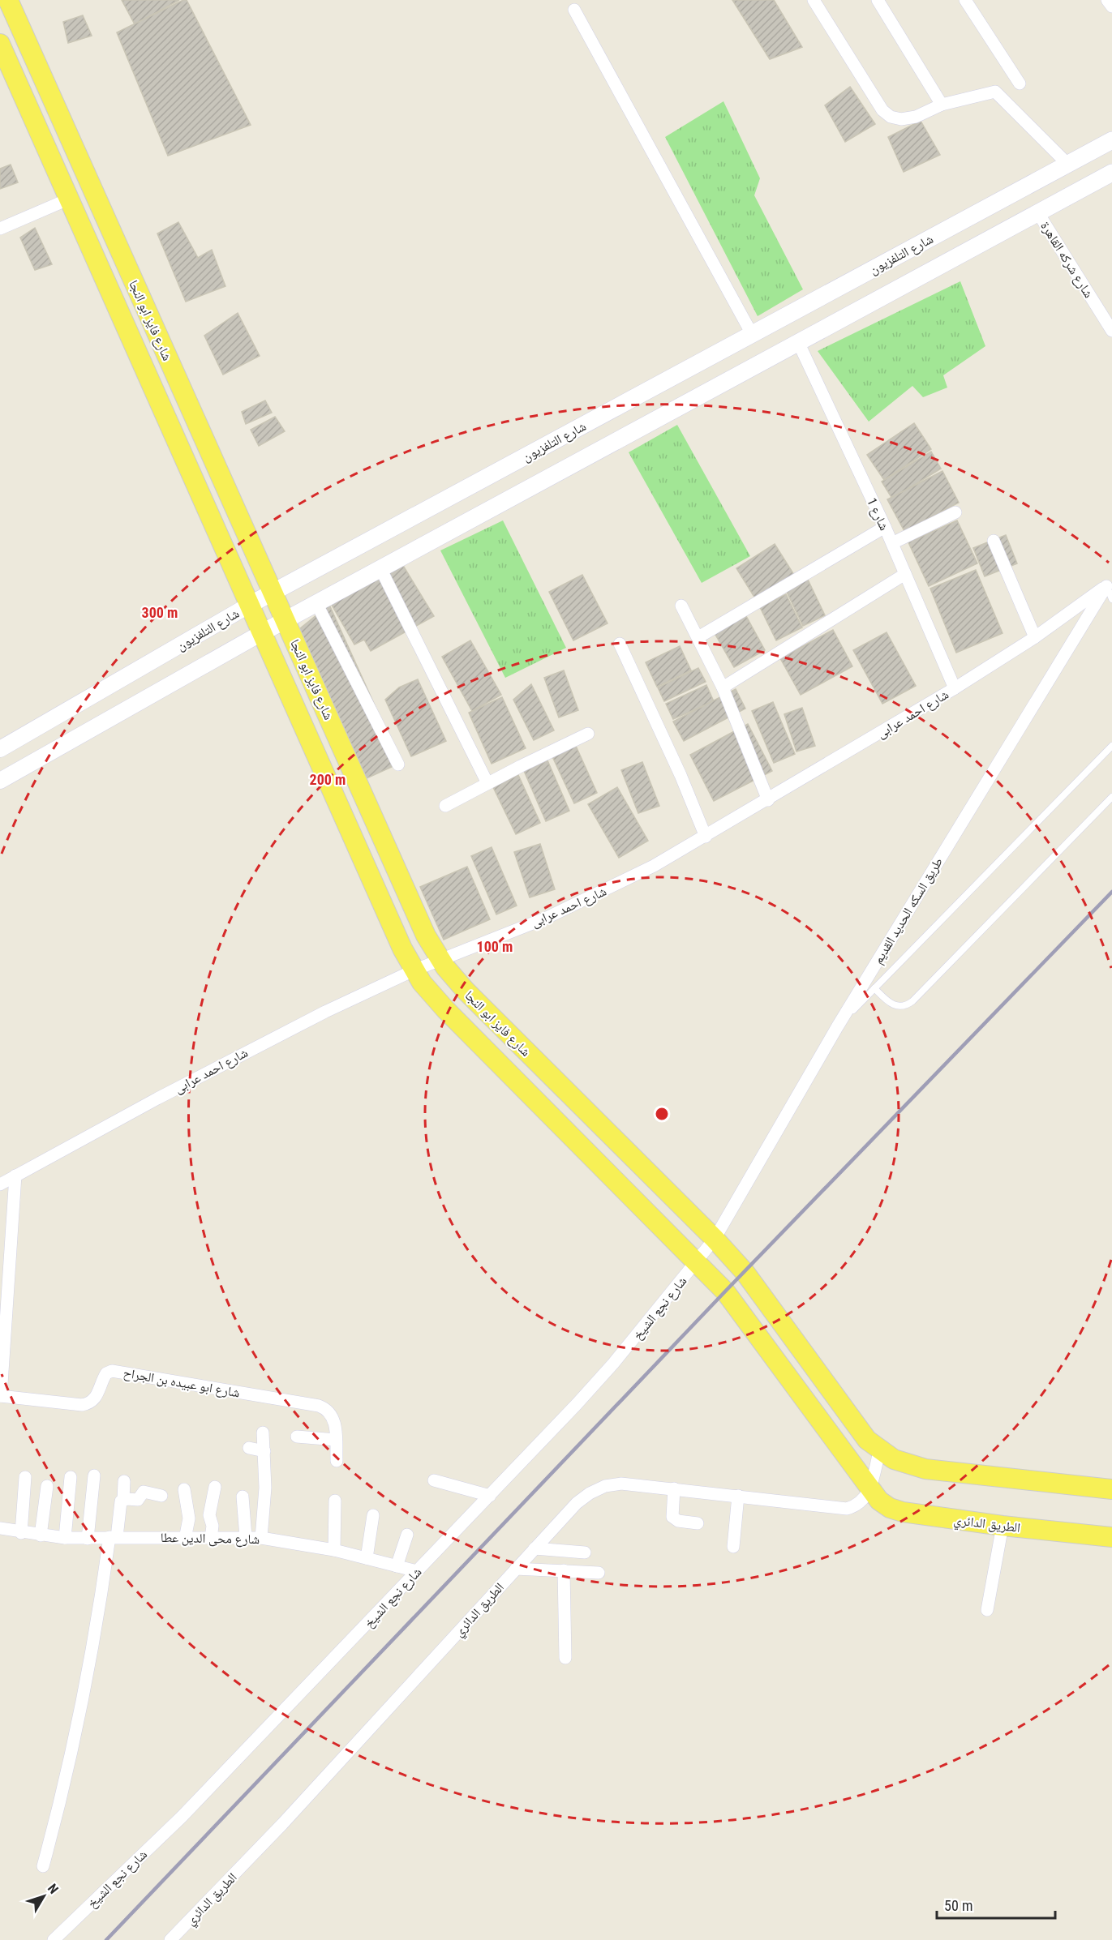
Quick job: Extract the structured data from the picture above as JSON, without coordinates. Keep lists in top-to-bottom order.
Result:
{
  "streets": {
    "main road": ["شارع التلفزيون", "شارع فايز ابو النجا", "الطريق الدائري"],
    "street": [
      "شارع شركه القاهرة",
      "شارع 1",
      "شارع احمد عرابى",
      "طريق السكه الحديد القديم",
      "شارع نجع الشيخ",
      "شارع ابو عبيده بن الجراح",
      "شارع محى الدين عطا"
    ]
  },
  "crossings": [
    ["شارع التلفزيون", "شارع فايز ابو النجا"],
    ["شارع فايز ابو النجا", "شارع احمد عرابى"],
    ["شارع فايز ابو النجا", "طريق السكه الحديد القديم"],
    ["شارع فايز ابو النجا", "شارع نجع الشيخ"],
    ["شارع فايز ابو النجا", "الطريق الدائري"],
    ["شارع 1", "شارع احمد عرابى"],
    ["شارع احمد عرابى", "طريق السكه الحديد القديم"],
    ["طريق السكه الحديد القديم", "شارع نجع الشيخ"],
    ["شارع نجع الشيخ", "شارع محى الدين عطا"]
  ],
  "scale_bar": "50 m",
  "north": "top right",
  "rings": ["300 m", "200 m", "100 m"]
}
